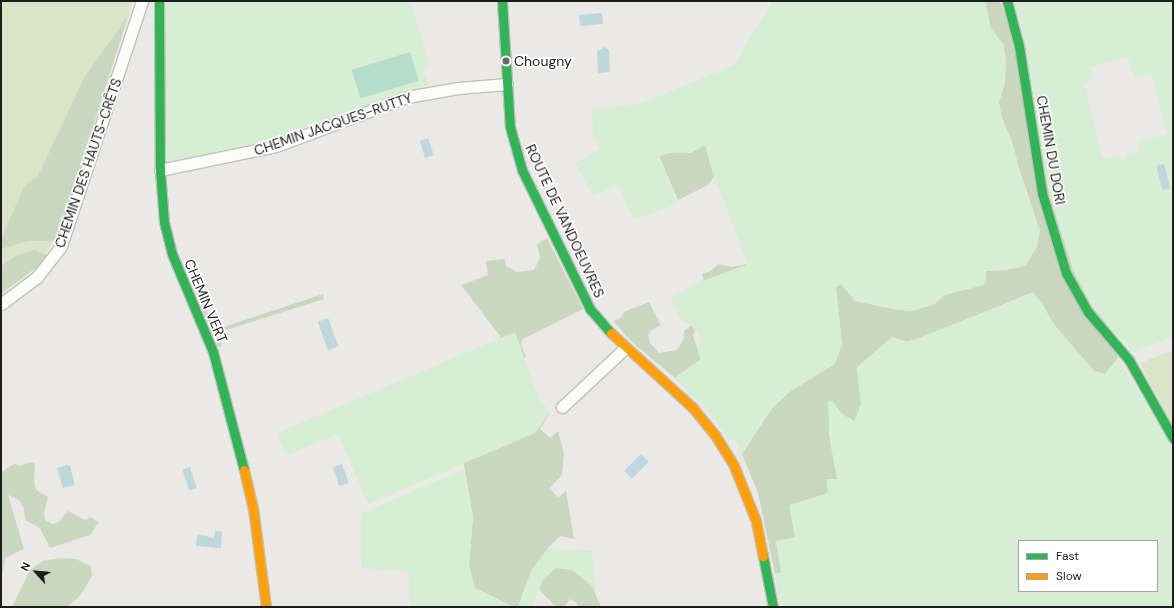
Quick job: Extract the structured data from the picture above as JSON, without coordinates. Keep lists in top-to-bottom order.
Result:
{
  "streets": {
    "street": [
      "CHEMIN JACQUES-RUTTY",
      "CHEMIN DU DORI",
      "CHEMIN DES HAUTS-CRÊTS",
      "ROUTE DE VANDOEUVRES",
      "CHEMIN VERT"
    ]
  },
  "crossings": [
    ["CHEMIN JACQUES-RUTTY", "ROUTE DE VANDOEUVRES"],
    ["CHEMIN JACQUES-RUTTY", "CHEMIN VERT"]
  ],
  "places": ["Chougny"],
  "legend": ["Fast", "Slow"],
  "north": "top left"
}
